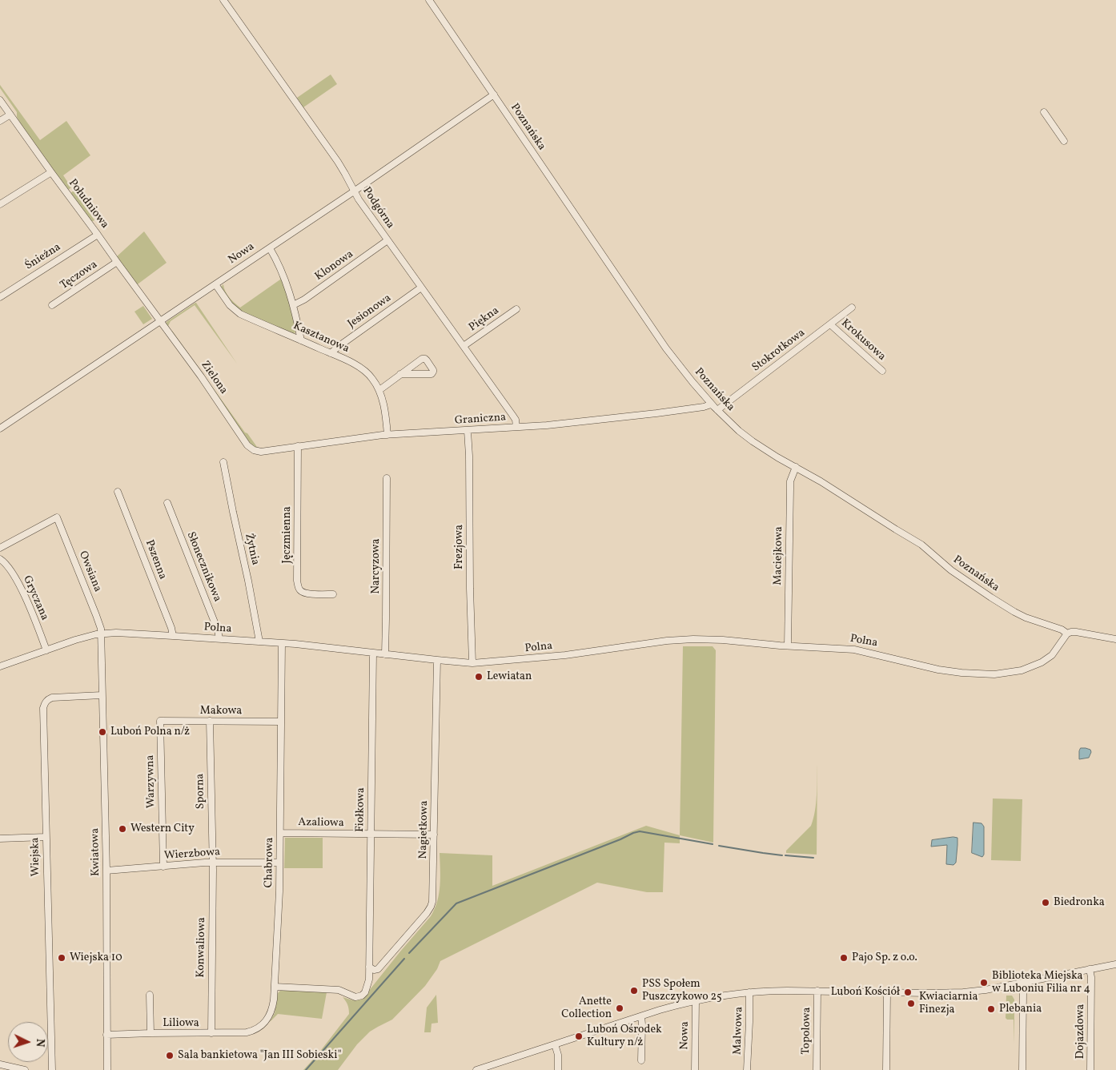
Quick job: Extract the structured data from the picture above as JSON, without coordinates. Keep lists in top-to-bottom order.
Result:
{
  "streets": {
    "street": [
      "Poznańska",
      "Południowa",
      "Podgórna",
      "Nowa",
      "Śnieżna",
      "Klonowa",
      "Tęczowa",
      "Jesionowa",
      "Piękna",
      "Kasztanowa",
      "Krokusowa",
      "Stokrotkowa",
      "Zielona",
      "Graniczna",
      "Jęczmienna",
      "Frezjowa",
      "Żytnia",
      "Maciejkowa",
      "Pszenna",
      "Narcyzowa",
      "Słonecznikowa",
      "Owsiana",
      "Gryczana",
      "Polna",
      "Makowa",
      "Warzywna",
      "Sporna",
      "Fiołkowa",
      "Azaliowa",
      "Nagietkowa",
      "Kwiatowa",
      "Wierzbowa",
      "Wiejska",
      "Chabrowa",
      "Konwaliowa",
      "Liliowa",
      "Malwowa",
      "Topolowa",
      "Dojazdowa"
    ]
  },
  "crossings": [
    ["Poznańska", "Nowa"],
    ["Poznańska", "Stokrotkowa"],
    ["Poznańska", "Graniczna"],
    ["Poznańska", "Maciejkowa"],
    ["Poznańska", "Polna"],
    ["Południowa", "Nowa"],
    ["Południowa", "Śnieżna"],
    ["Południowa", "Tęczowa"],
    ["Południowa", "Zielona"],
    ["Podgórna", "Nowa"],
    ["Podgórna", "Klonowa"],
    ["Podgórna", "Jesionowa"],
    ["Podgórna", "Piękna"],
    ["Podgórna", "Graniczna"],
    ["Nowa", "Kasztanowa"],
    ["Nowa", "Zielona"],
    ["Jesionowa", "Kasztanowa"],
    ["Kasztanowa", "Graniczna"],
    ["Krokusowa", "Stokrotkowa"],
    ["Zielona", "Graniczna"],
    ["Graniczna", "Jęczmienna"],
    ["Graniczna", "Frezjowa"],
    ["Frezjowa", "Polna"],
    ["Żytnia", "Polna"],
    ["Maciejkowa", "Polna"],
    ["Pszenna", "Polna"],
    ["Narcyzowa", "Polna"],
    ["Słonecznikowa", "Polna"],
    ["Owsiana", "Polna"],
    ["Owsiana", "Kwiatowa"],
    ["Gryczana", "Polna"],
    ["Polna", "Fiołkowa"],
    ["Polna", "Nagietkowa"],
    ["Polna", "Kwiatowa"],
    ["Polna", "Chabrowa"],
    ["Makowa", "Warzywna"],
    ["Makowa", "Sporna"],
    ["Makowa", "Chabrowa"],
    ["Warzywna", "Wierzbowa"],
    ["Sporna", "Wierzbowa"],
    ["Sporna", "Konwaliowa"],
    ["Fiołkowa", "Azaliowa"],
    ["Fiołkowa", "Nagietkowa"],
    ["Fiołkowa", "Chabrowa"],
    ["Azaliowa", "Nagietkowa"],
    ["Azaliowa", "Chabrowa"],
    ["Kwiatowa", "Wierzbowa"],
    ["Kwiatowa", "Wiejska"],
    ["Kwiatowa", "Liliowa"],
    ["Wierzbowa", "Chabrowa"],
    ["Wierzbowa", "Konwaliowa"],
    ["Chabrowa", "Konwaliowa"],
    ["Chabrowa", "Liliowa"],
    ["Konwaliowa", "Liliowa"]
  ],
  "places": [
    "Lewiatan",
    "Luboń Polna n/ż",
    "Western City",
    "Biedronka",
    "Wiejska 10",
    "Pajo Sp. z o.o.",
    "Biblioteka Miejska w Luboniu Filia nr 4",
    "PSS Społem Puszczykowo 25",
    "Luboń Kościół",
    "Kwiaciarnia Finezja",
    "Anette Collection",
    "Plebania",
    "Luboń Ośrodek Kultury n/ż",
    "Sala bankietowa \"Jan III Sobieski\""
  ],
  "north": "right"
}
